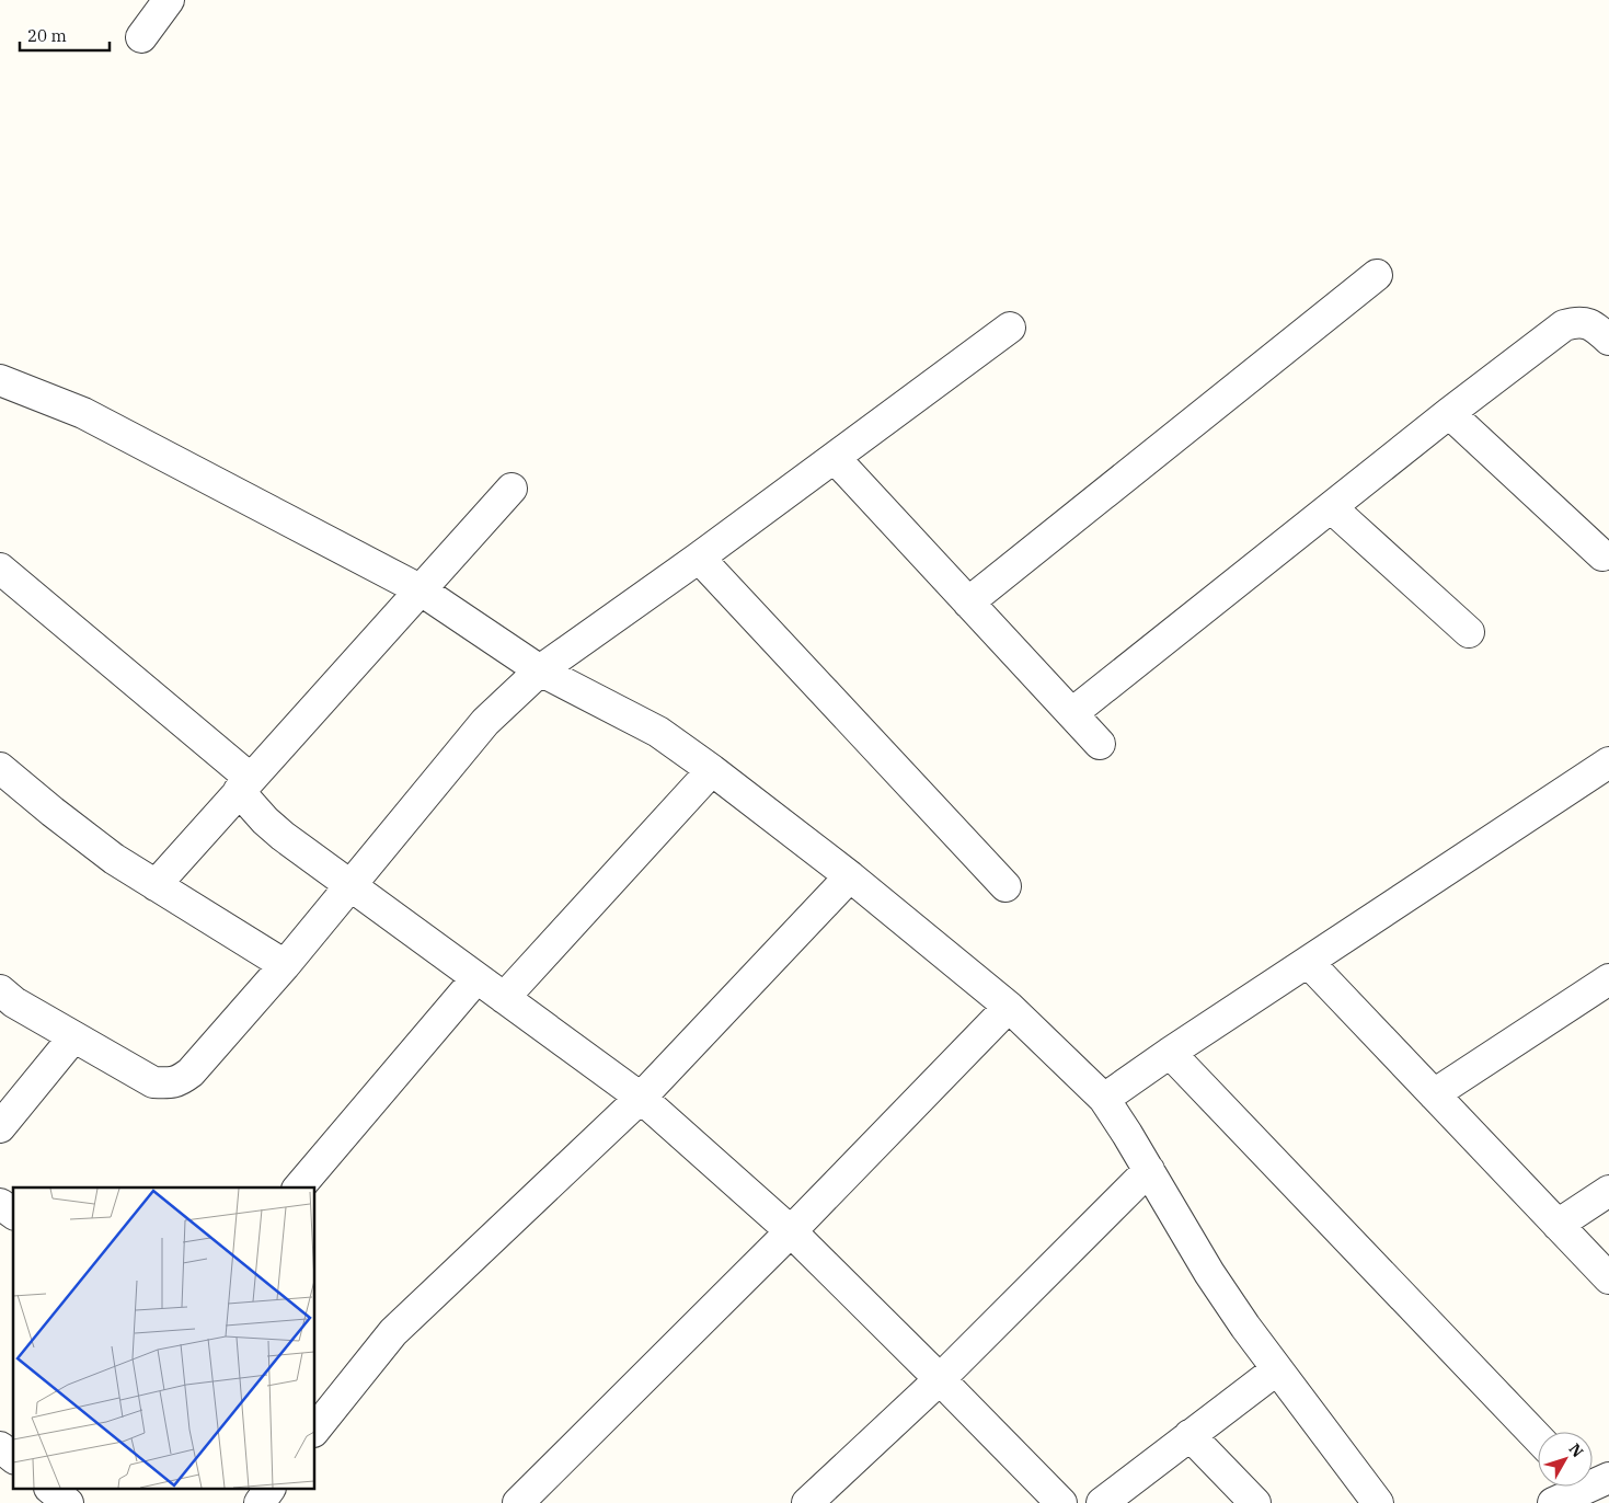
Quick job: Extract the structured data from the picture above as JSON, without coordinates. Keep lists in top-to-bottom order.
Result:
{
  "scale_bar": "20 m",
  "north": "top right"
}
